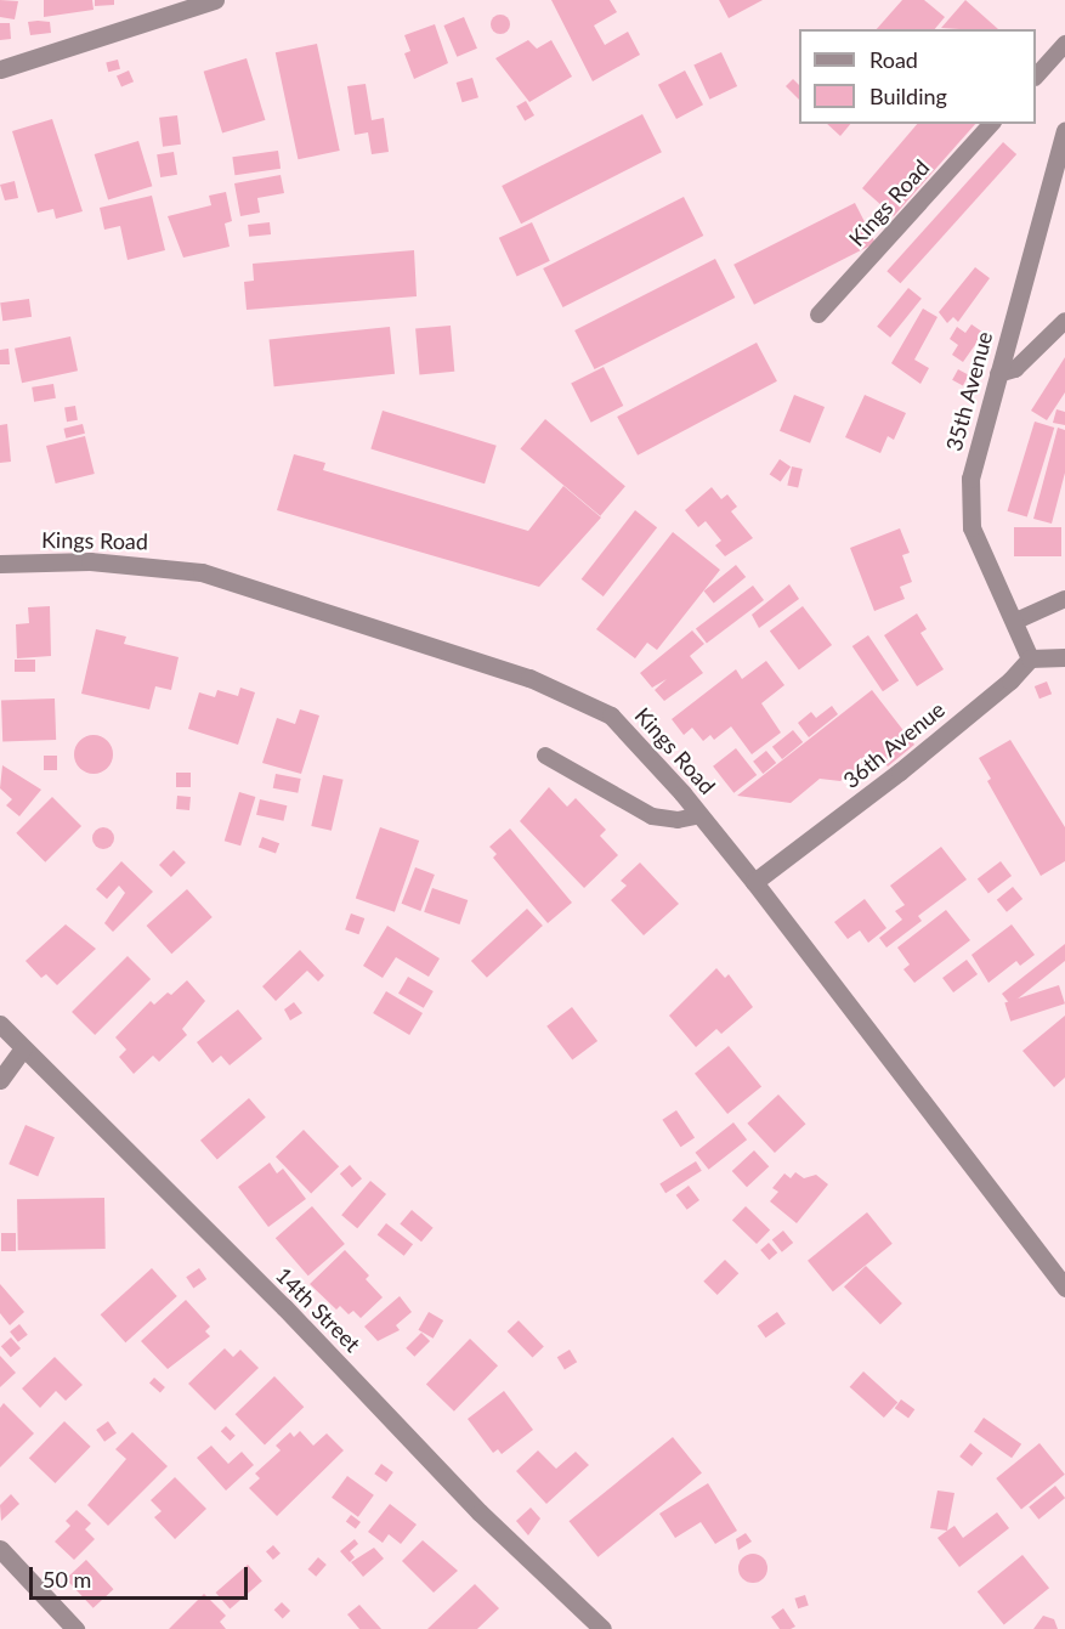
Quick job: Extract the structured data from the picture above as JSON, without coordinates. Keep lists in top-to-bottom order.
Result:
{
  "streets": {
    "street": [
      "Kings Road",
      "35th Avenue",
      "36th Avenue",
      "14th Street"
    ]
  },
  "crossings": [
    ["Kings Road", "36th Avenue"],
    ["35th Avenue", "36th Avenue"]
  ],
  "legend": ["Road", "Building"],
  "scale_bar": "50 m"
}
